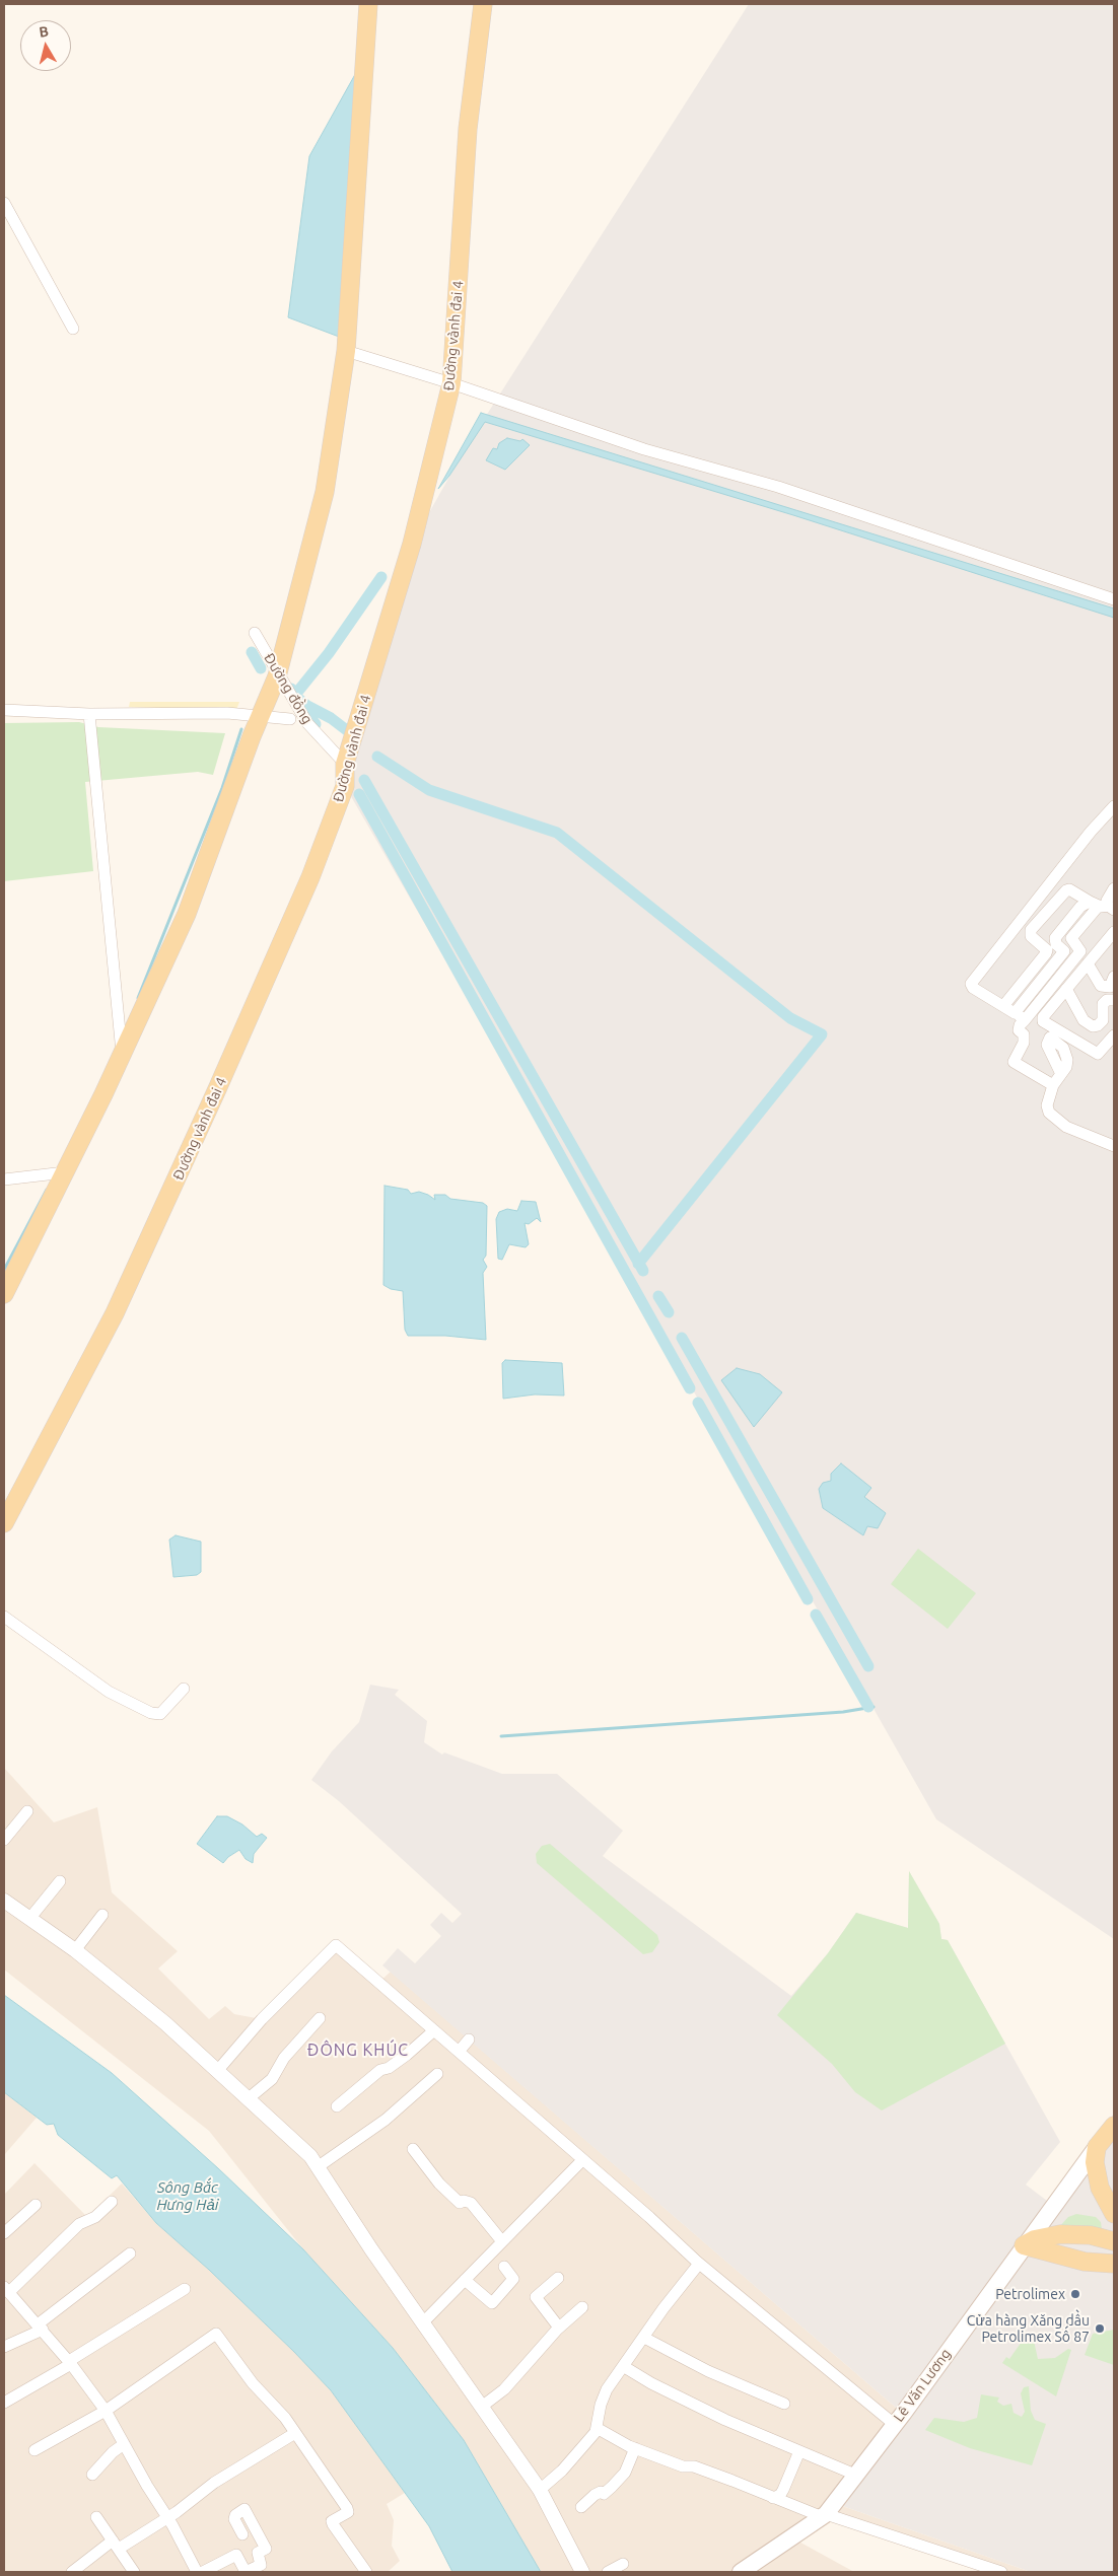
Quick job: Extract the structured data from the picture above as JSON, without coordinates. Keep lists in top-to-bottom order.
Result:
{
  "streets": {
    "main road": ["Đường vành đai 4", "Lê Văn Lương"],
    "street": ["Đường đồng"]
  },
  "crossings": [
    ["Đường vành đai 4", "Đường đồng"]
  ],
  "districts": ["ĐÔNG KHÚC"],
  "water": ["Sông Bắc Hưng Hải"],
  "places": ["Petrolimex", "Cửa hàng Xăng dầu Petrolimex Số 87"],
  "north": "top"
}
